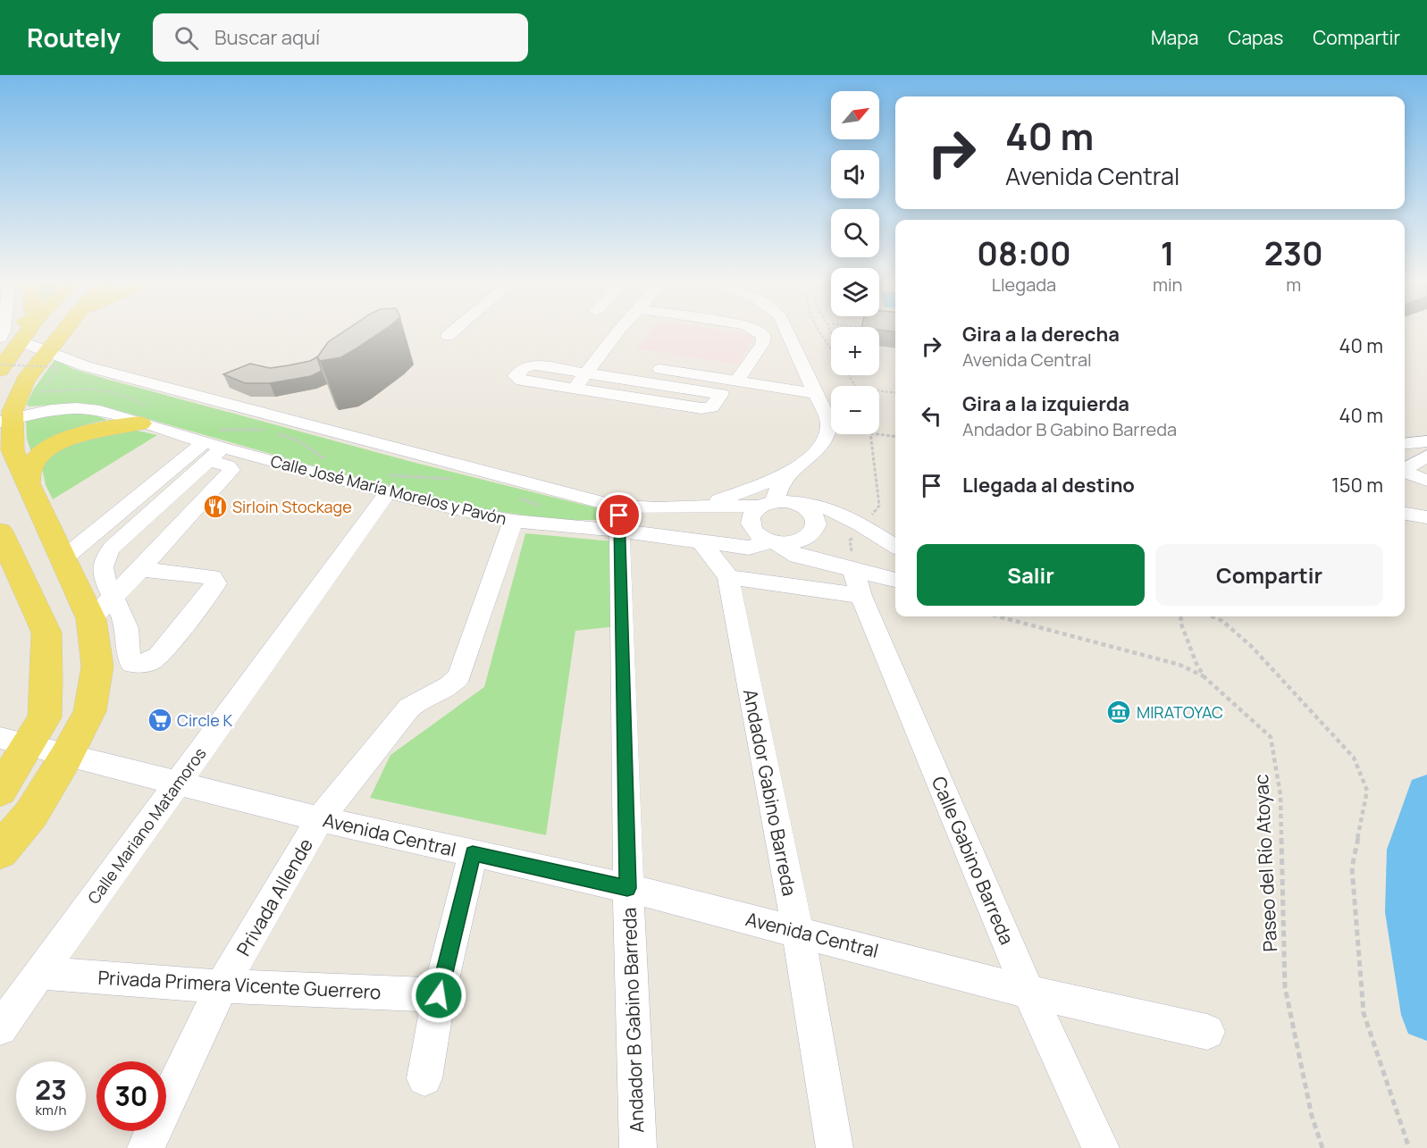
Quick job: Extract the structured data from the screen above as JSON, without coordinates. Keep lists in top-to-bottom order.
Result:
{
  "streets": {
    "street": [
      "Calle José María Morelos y Pavón",
      "Andador Gabino Barreda",
      "Calle Mariano Matamoros",
      "Avenida Central",
      "Calle Gabino Barreda",
      "Privada Allende",
      "Privada Primera Vicente Guerrero",
      "Andador B Gabino Barreda"
    ],
    "path": ["Paseo del Río Atoyac"]
  },
  "crossings": [
    ["Calle José María Morelos y Pavón", "Andador Gabino Barreda"],
    ["Calle José María Morelos y Pavón", "Calle Mariano Matamoros"],
    ["Calle José María Morelos y Pavón", "Privada Allende"],
    ["Calle José María Morelos y Pavón", "Andador B Gabino Barreda"],
    ["Andador Gabino Barreda", "Avenida Central"],
    ["Calle Mariano Matamoros", "Avenida Central"],
    ["Calle Mariano Matamoros", "Privada Primera Vicente Guerrero"],
    ["Avenida Central", "Calle Gabino Barreda"],
    ["Avenida Central", "Privada Allende"],
    ["Avenida Central", "Andador B Gabino Barreda"],
    ["Privada Allende", "Privada Primera Vicente Guerrero"]
  ],
  "places": {
    "restaurant": ["Sirloin Stockage"],
    "museum": ["MIRATOYAC"],
    "supermarket": ["Circle K"]
  },
  "north": "top right",
  "page": {
    "header": "Routely",
    "search": "Buscar aquí",
    "nav": ["Mapa", "Capas", "Compartir"],
    "map_buttons": ["+", "−"],
    "turn": ["40 m", "Avenida Central"],
    "eta": [
      "08:00",
      "Llegada",
      "1",
      "min",
      "230",
      "m"
    ],
    "list": [
      {
        "name": "Gira a la derecha",
        "note": "Avenida Central",
        "value": "40 m"
      },
      {
        "name": "Gira a la izquierda",
        "note": "Andador B Gabino Barreda",
        "value": "40 m"
      },
      {
        "name": "Llegada al destino",
        "value": "150 m"
      }
    ],
    "buttons": ["Salir", "Compartir"],
    "speed": "23 km/h",
    "limit": "30"
  }
}
